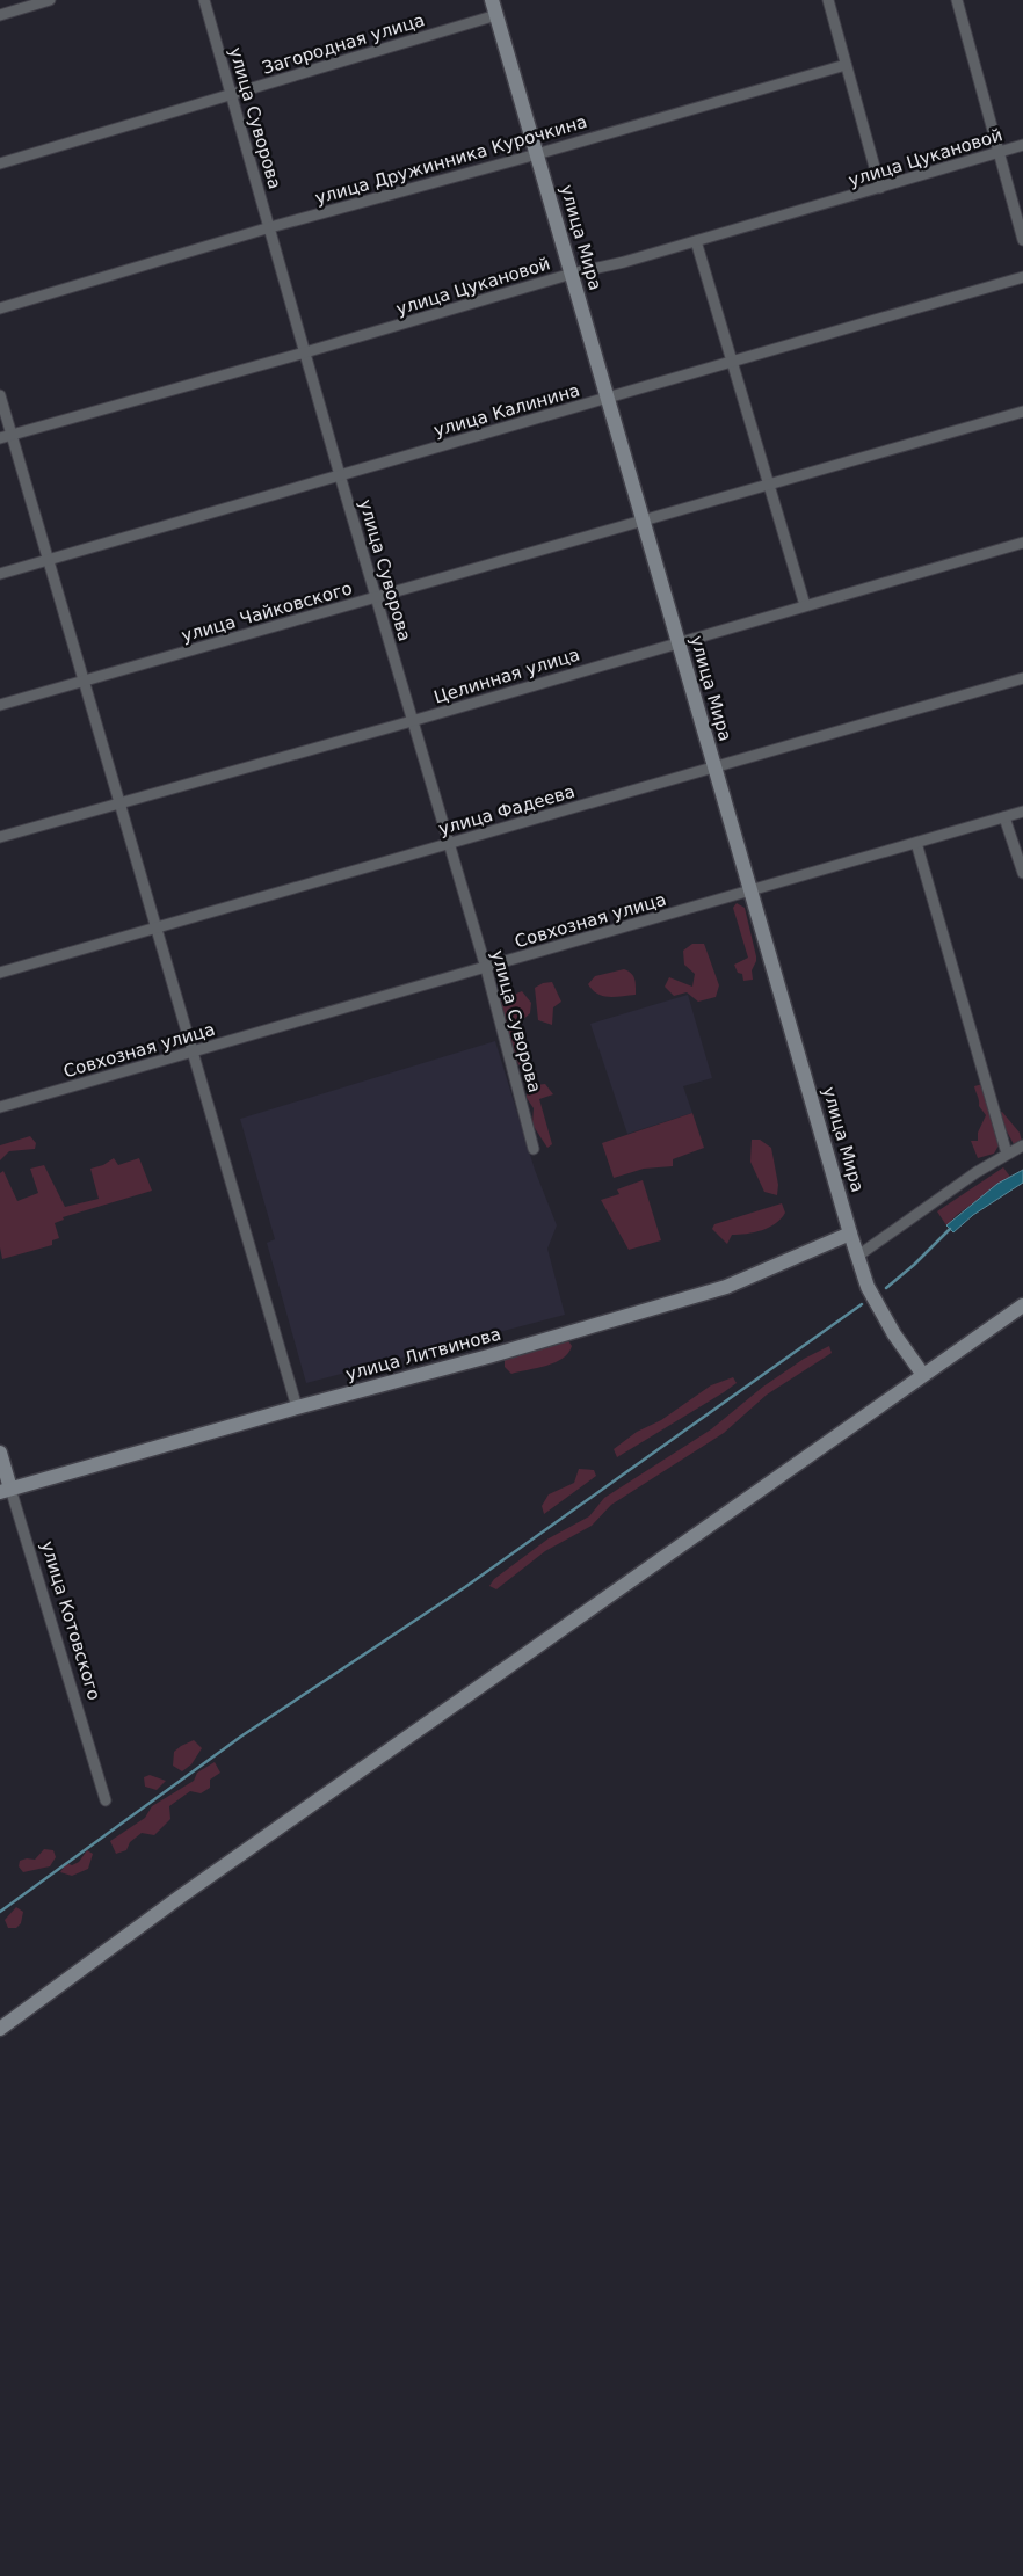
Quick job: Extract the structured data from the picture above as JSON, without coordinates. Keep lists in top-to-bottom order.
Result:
{
  "streets": {
    "main road": ["улица Мира", "улица Литвинова", "улица Котовского"],
    "street": [
      "Загородная улица",
      "улица Суворова",
      "улица Цукановой",
      "улица Дружинника Курочкина",
      "улица Калинина",
      "улица Чайковского",
      "Целинная улица",
      "улица Фадеева",
      "Совхозная улица"
    ]
  },
  "crossings": [
    ["Загородная улица", "улица Суворова"],
    ["Загородная улица", "улица Мира"],
    ["улица Суворова", "улица Цукановой"],
    ["улица Суворова", "улица Дружинника Курочкина"],
    ["улица Суворова", "улица Калинина"],
    ["улица Суворова", "улица Чайковского"],
    ["улица Суворова", "Целинная улица"],
    ["улица Суворова", "улица Фадеева"],
    ["улица Суворова", "Совхозная улица"],
    ["улица Цукановой", "улица Мира"],
    ["улица Дружинника Курочкина", "улица Мира"],
    ["улица Мира", "улица Калинина"],
    ["улица Мира", "улица Чайковского"],
    ["улица Мира", "Целинная улица"],
    ["улица Мира", "улица Фадеева"],
    ["улица Мира", "Совхозная улица"],
    ["улица Мира", "улица Литвинова"],
    ["улица Литвинова", "улица Котовского"]
  ]
}
